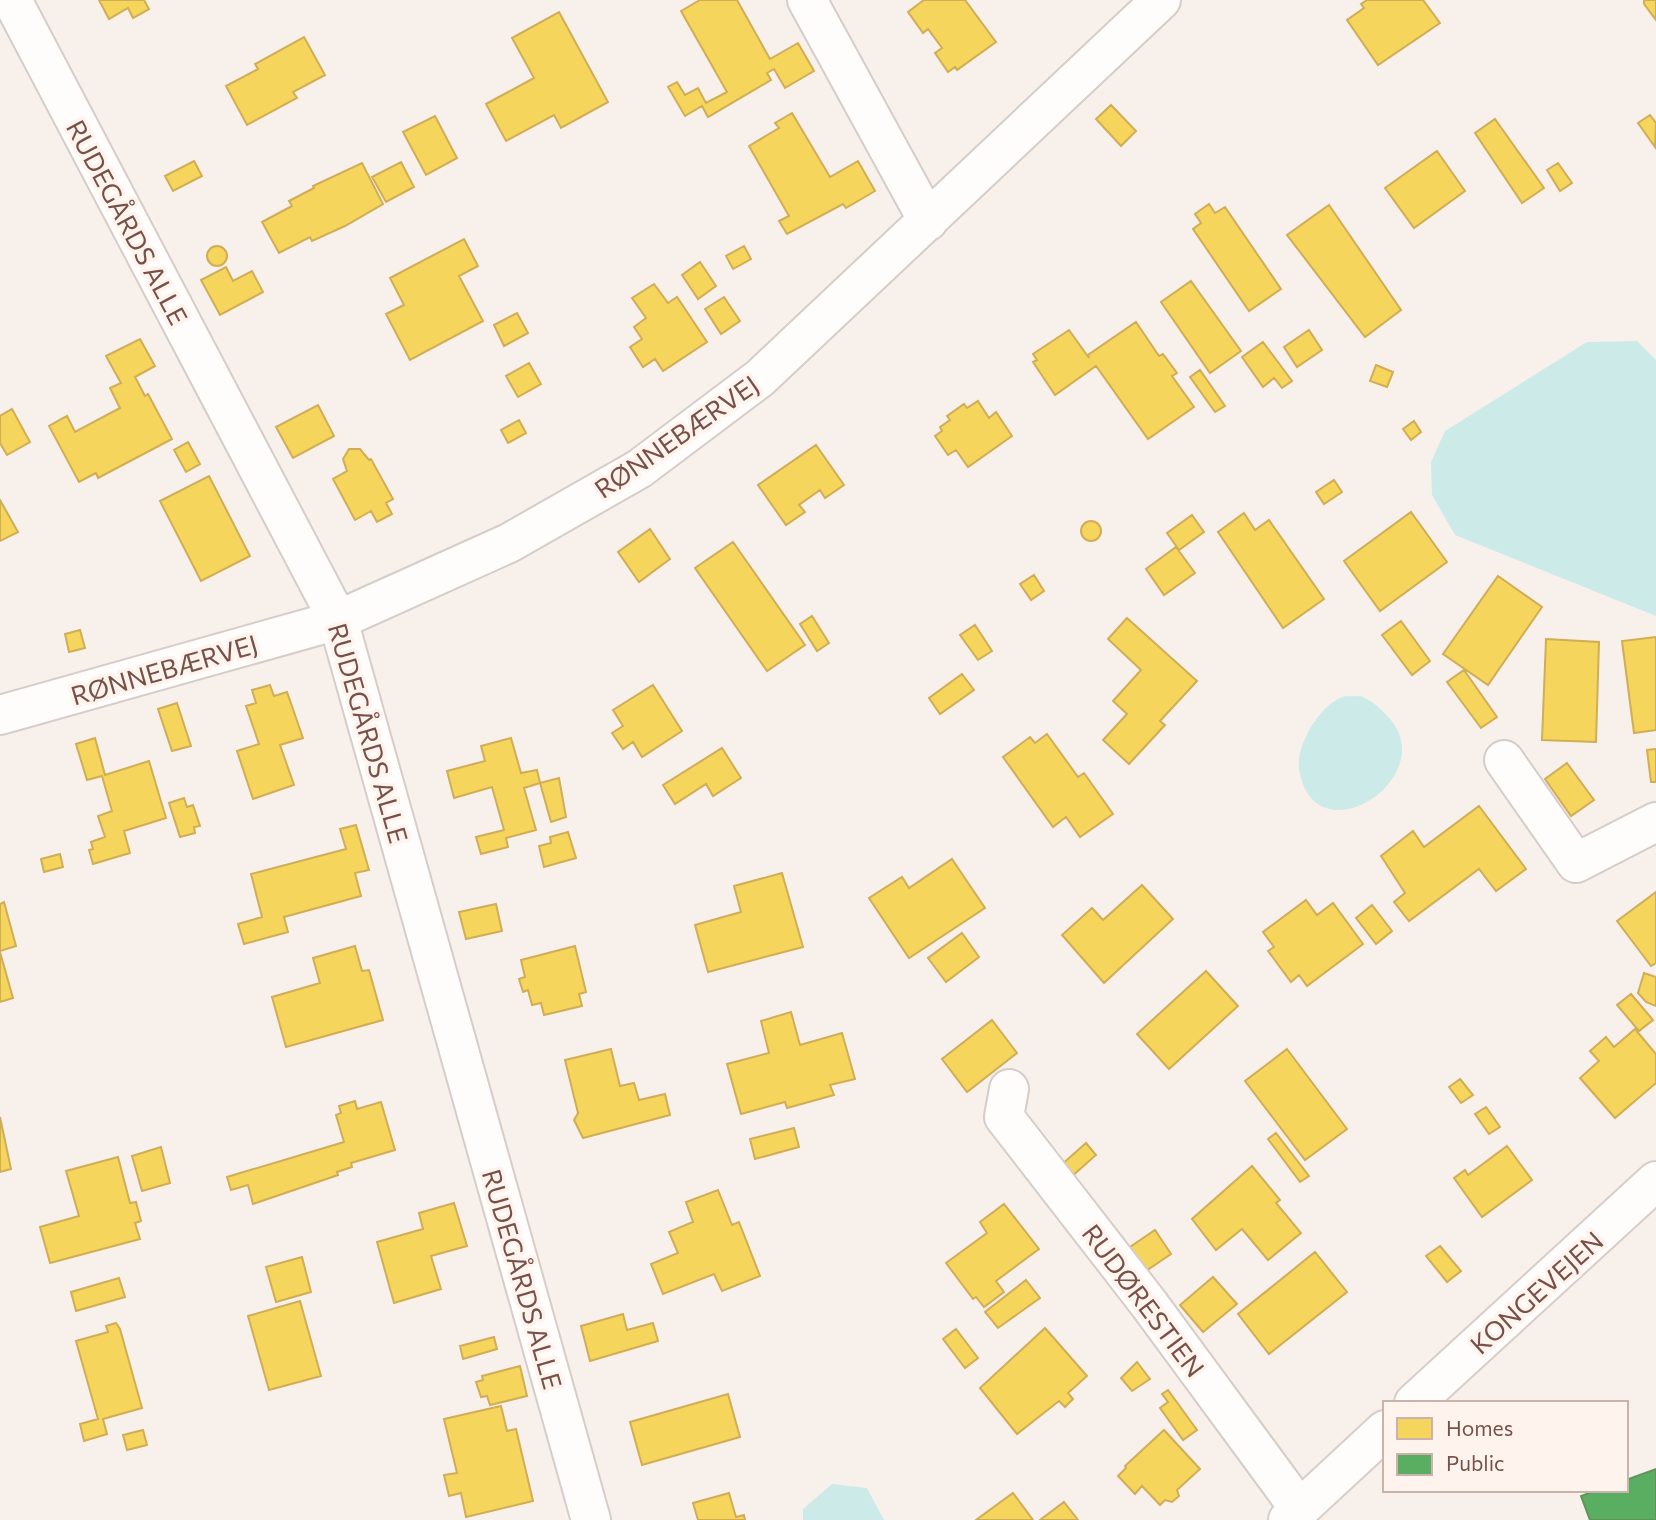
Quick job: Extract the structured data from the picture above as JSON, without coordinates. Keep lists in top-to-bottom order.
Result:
{
  "streets": {
    "street": [
      "RUDEGÅRDS ALLE",
      "RØNNEBÆRVEJ",
      "KONGEVEJEN",
      "RUDØRESTIEN"
    ]
  },
  "crossings": [
    ["RUDEGÅRDS ALLE", "RØNNEBÆRVEJ"]
  ],
  "legend": ["Homes", "Public"]
}
